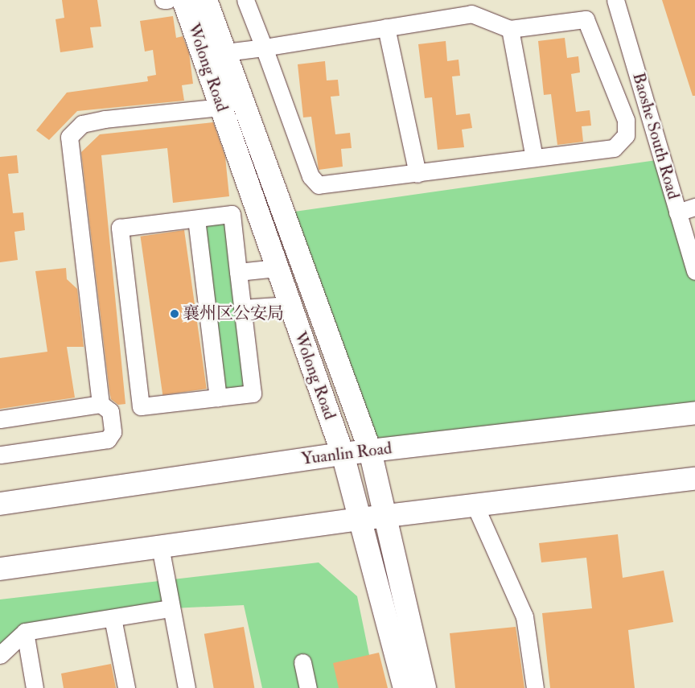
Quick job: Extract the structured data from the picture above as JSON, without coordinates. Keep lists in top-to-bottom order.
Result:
{
  "streets": {
    "main road": ["Wolong Road", "Yuanlin Road"],
    "street": ["Baoshe South Road"]
  },
  "crossings": [
    ["Wolong Road", "Yuanlin Road"]
  ],
  "places": ["襄州区公安局"]
}
